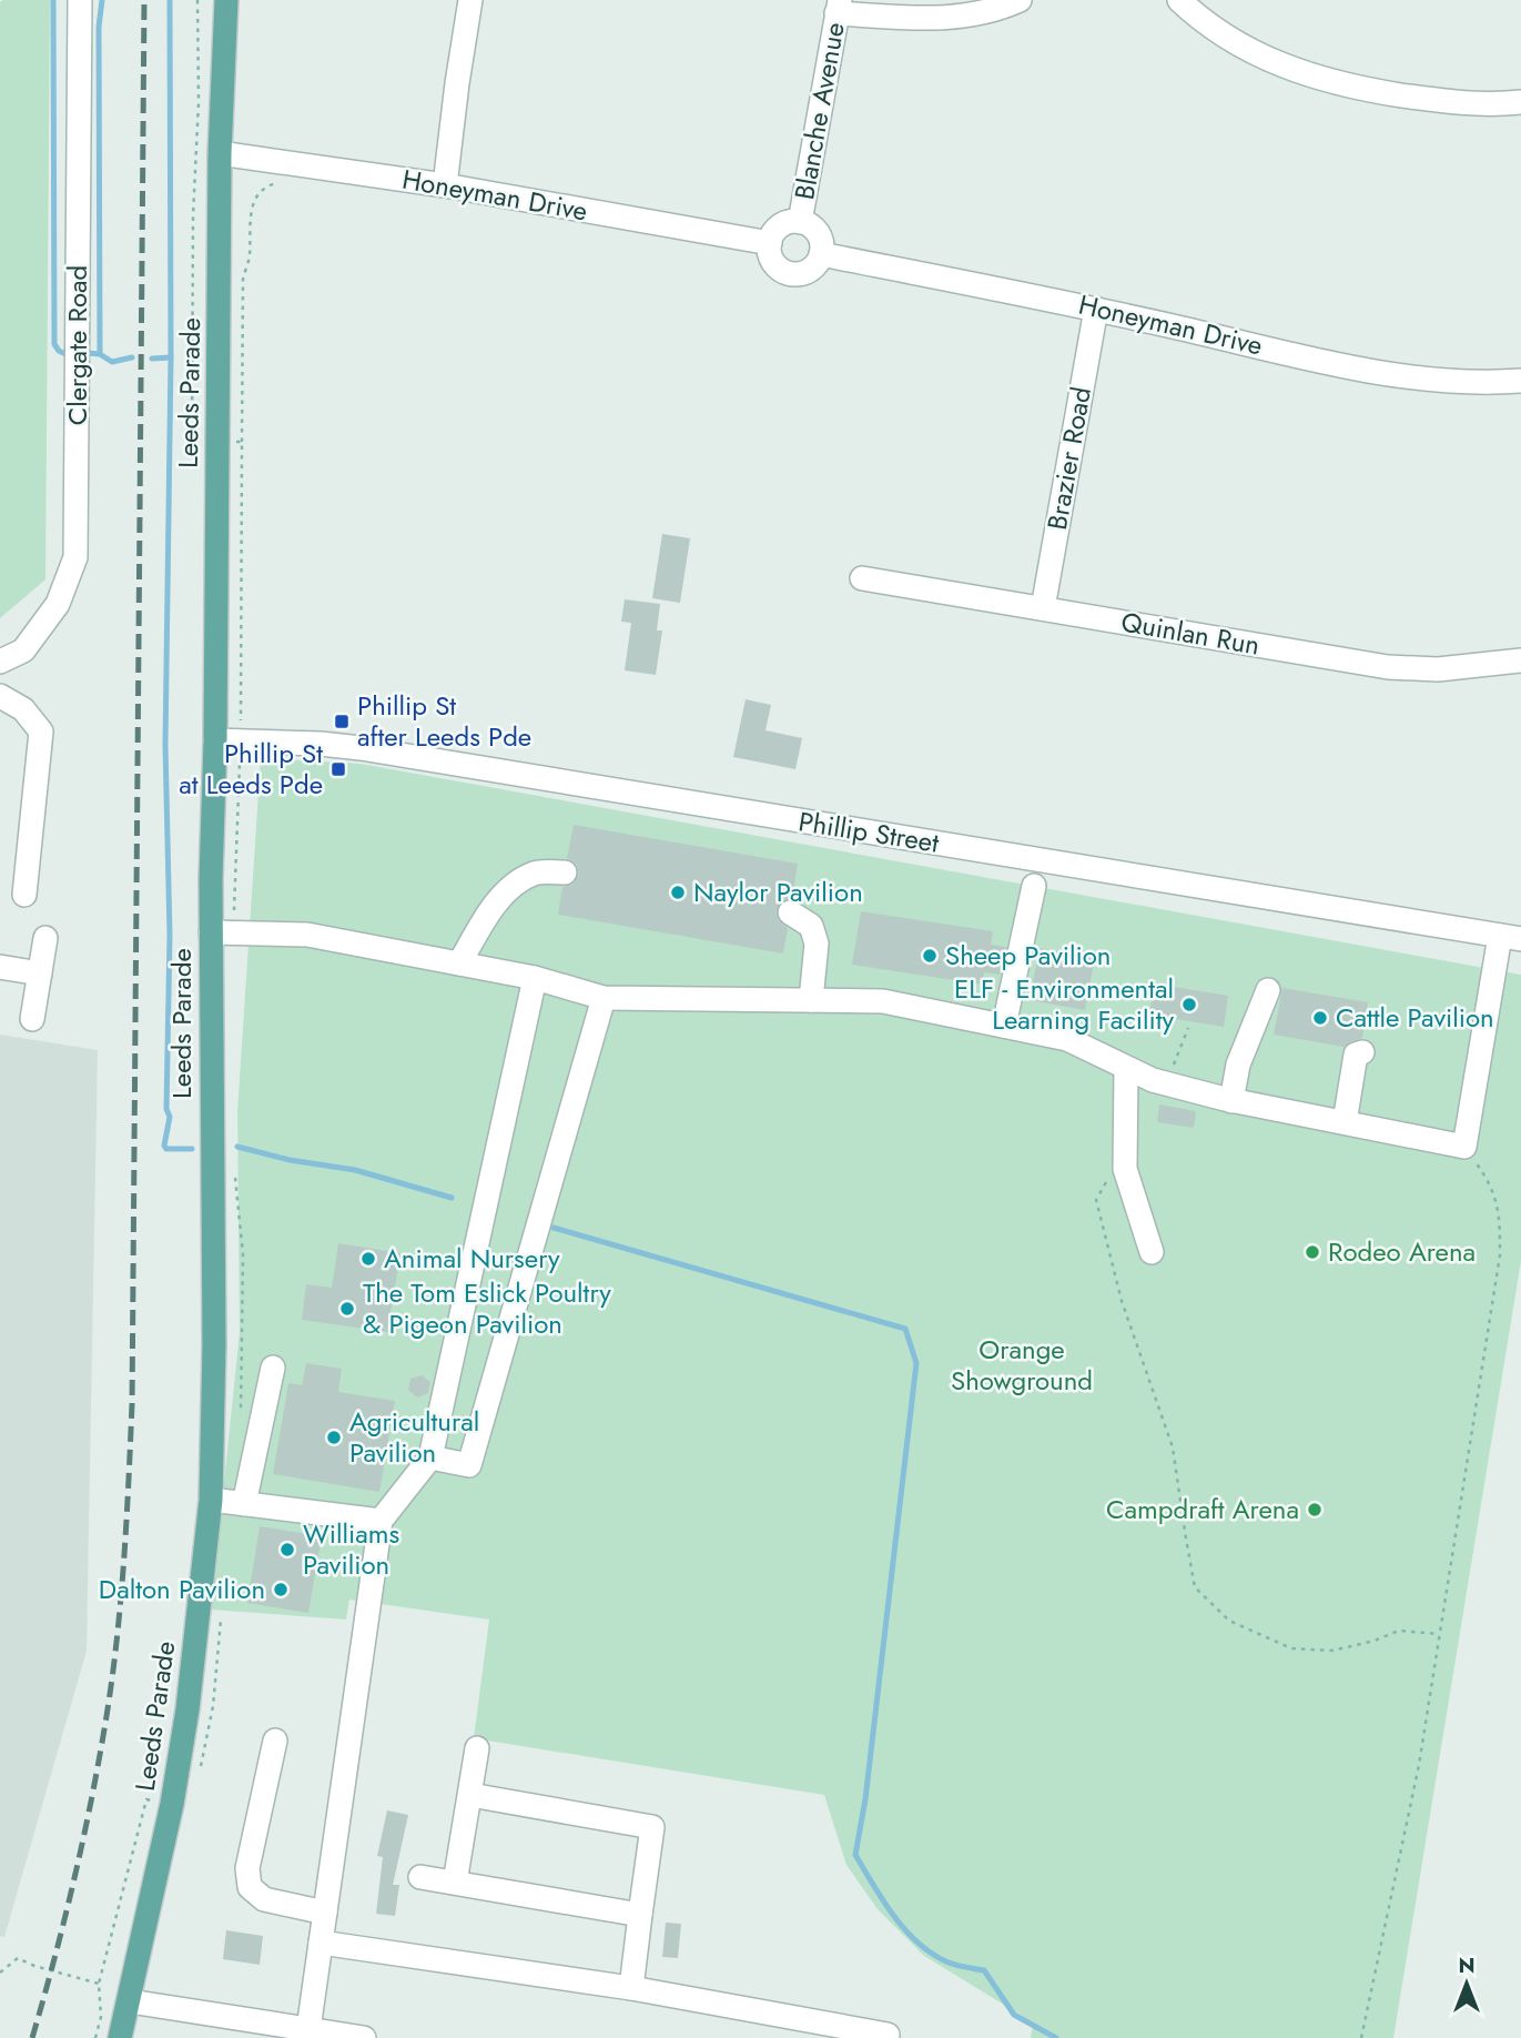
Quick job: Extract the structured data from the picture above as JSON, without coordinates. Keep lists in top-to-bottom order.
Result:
{
  "streets": {
    "main road": ["Leeds Parade"],
    "street": [
      "Blanche Avenue",
      "Honeyman Drive",
      "Clergate Road",
      "Brazier Road",
      "Quinlan Run",
      "Phillip Street"
    ]
  },
  "crossings": [
    ["Blanche Avenue", "Honeyman Drive"],
    ["Honeyman Drive", "Leeds Parade"],
    ["Honeyman Drive", "Brazier Road"],
    ["Leeds Parade", "Phillip Street"],
    ["Brazier Road", "Quinlan Run"]
  ],
  "parks": ["Orange Showground"],
  "places": {
    "transit": ["Phillip St after Leeds Pde", "Phillip St at Leeds Pde"],
    "other": [
      "Naylor Pavilion",
      "Sheep Pavilion",
      "ELF - Environmental Learning Facility",
      "Cattle Pavilion",
      "Rodeo Arena",
      "Animal Nursery",
      "The Tom Eslick Poultry & Pigeon Pavilion",
      "Agricultural Pavilion",
      "Campdraft Arena",
      "Williams Pavilion",
      "Dalton Pavilion"
    ]
  },
  "north": "top"
}
